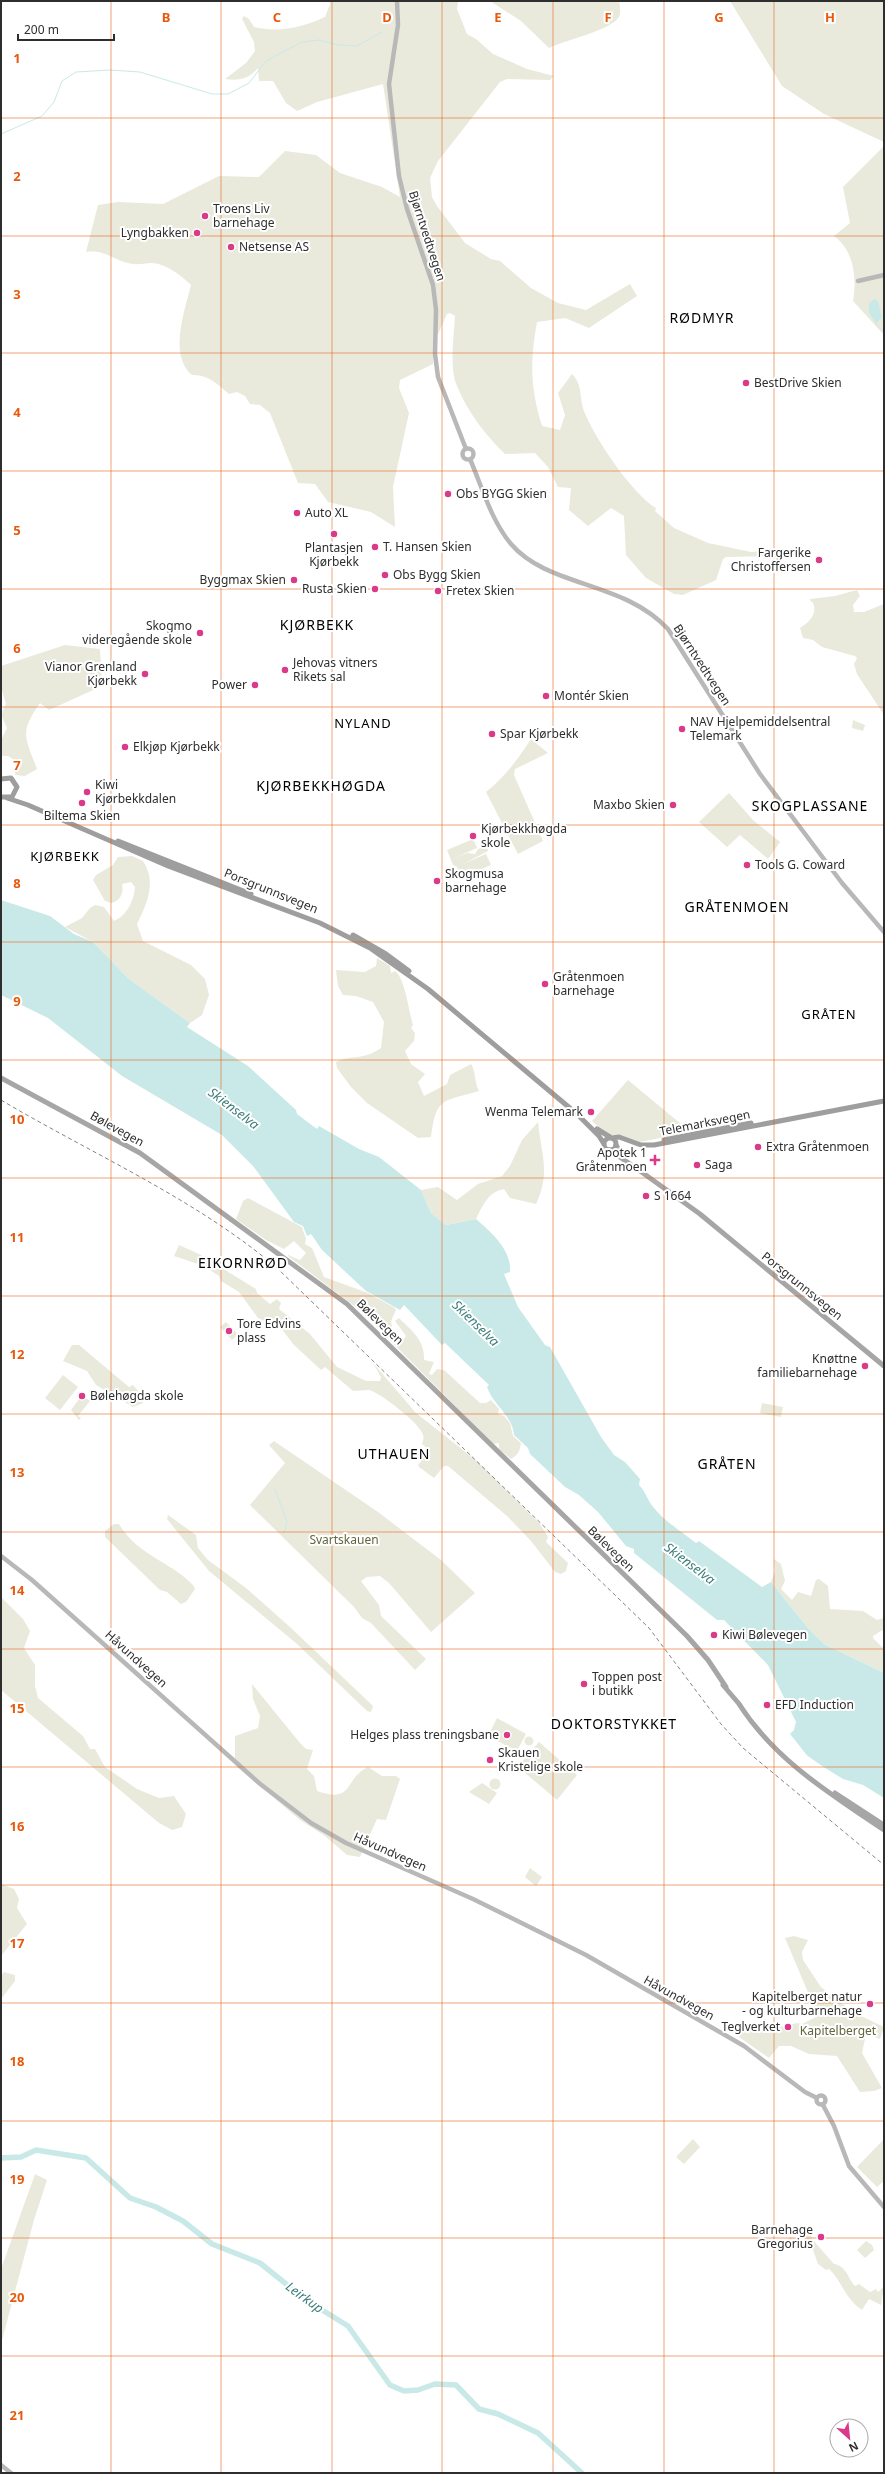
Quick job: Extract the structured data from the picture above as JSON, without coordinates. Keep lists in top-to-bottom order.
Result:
{
  "streets": {
    "highway": ["Porsgrunnsvegen", "Telemarksvegen"],
    "main road": ["Bjørntvedtvegen", "Bølevegen", "Håvundvegen"]
  },
  "crossings": [
    ["Porsgrunnsvegen", "Telemarksvegen"]
  ],
  "districts": [
    "RØDMYR",
    "KJØRBEKK",
    "NYLAND",
    "KJØRBEKKHØGDA",
    "SKOGPLASSANE",
    "KJØRBEKK",
    "GRÅTENMOEN",
    "GRÅTEN",
    "EIKORNRØD",
    "UTHAUEN",
    "GRÅTEN",
    "DOKTORSTYKKET"
  ],
  "water": ["Skienselva", "Leirkup"],
  "parks": ["Svartskauen", "Kapitelberget"],
  "places": {
    "other": [
      "Troens Liv barnehage",
      "Lyngbakken",
      "Netsense AS",
      "BestDrive Skien",
      "Obs BYGG Skien",
      "Auto XL",
      "Plantasjen Kjørbekk",
      "T. Hansen Skien",
      "Fargerike Christoffersen",
      "Obs Bygg Skien",
      "Byggmax Skien",
      "Rusta Skien",
      "Fretex Skien",
      "Skogmo videregående skole",
      "Jehovas vitners Rikets sal",
      "Vianor Grenland Kjørbekk",
      "Power",
      "Montér Skien",
      "NAV Hjelpemiddelsentral Telemark",
      "Spar Kjørbekk",
      "Elkjøp Kjørbekk",
      "Kiwi Kjørbekkdalen",
      "Biltema Skien",
      "Maxbo Skien",
      "Kjørbekkhøgda skole",
      "Tools G. Coward",
      "Skogmusa barnehage",
      "Gråtenmoen barnehage",
      "Wenma Telemark",
      "Extra Gråtenmoen",
      "Saga",
      "S 1664",
      "Tore Edvins plass",
      "Knøttne familiebarnehage",
      "Bølehøgda skole",
      "Kiwi Bølevegen",
      "Toppen post i butikk",
      "EFD Induction",
      "Helges plass treningsbane",
      "Skauen Kristelige skole",
      "Kapitelberget natur - og kulturbarnehage",
      "Teglverket",
      "Barnehage Gregorius"
    ],
    "health": ["Apotek 1 Gråtenmoen"]
  },
  "scale_bar": "200 m",
  "north": "bottom right",
  "grid": {
    "columns": [
      "B",
      "C",
      "D",
      "E",
      "F",
      "G",
      "H"
    ],
    "rows": [
      "1",
      "2",
      "3",
      "4",
      "5",
      "6",
      "7",
      "8",
      "9",
      "10",
      "11",
      "12",
      "13",
      "14",
      "15",
      "16",
      "17",
      "18",
      "19",
      "20",
      "21"
    ]
  }
}
